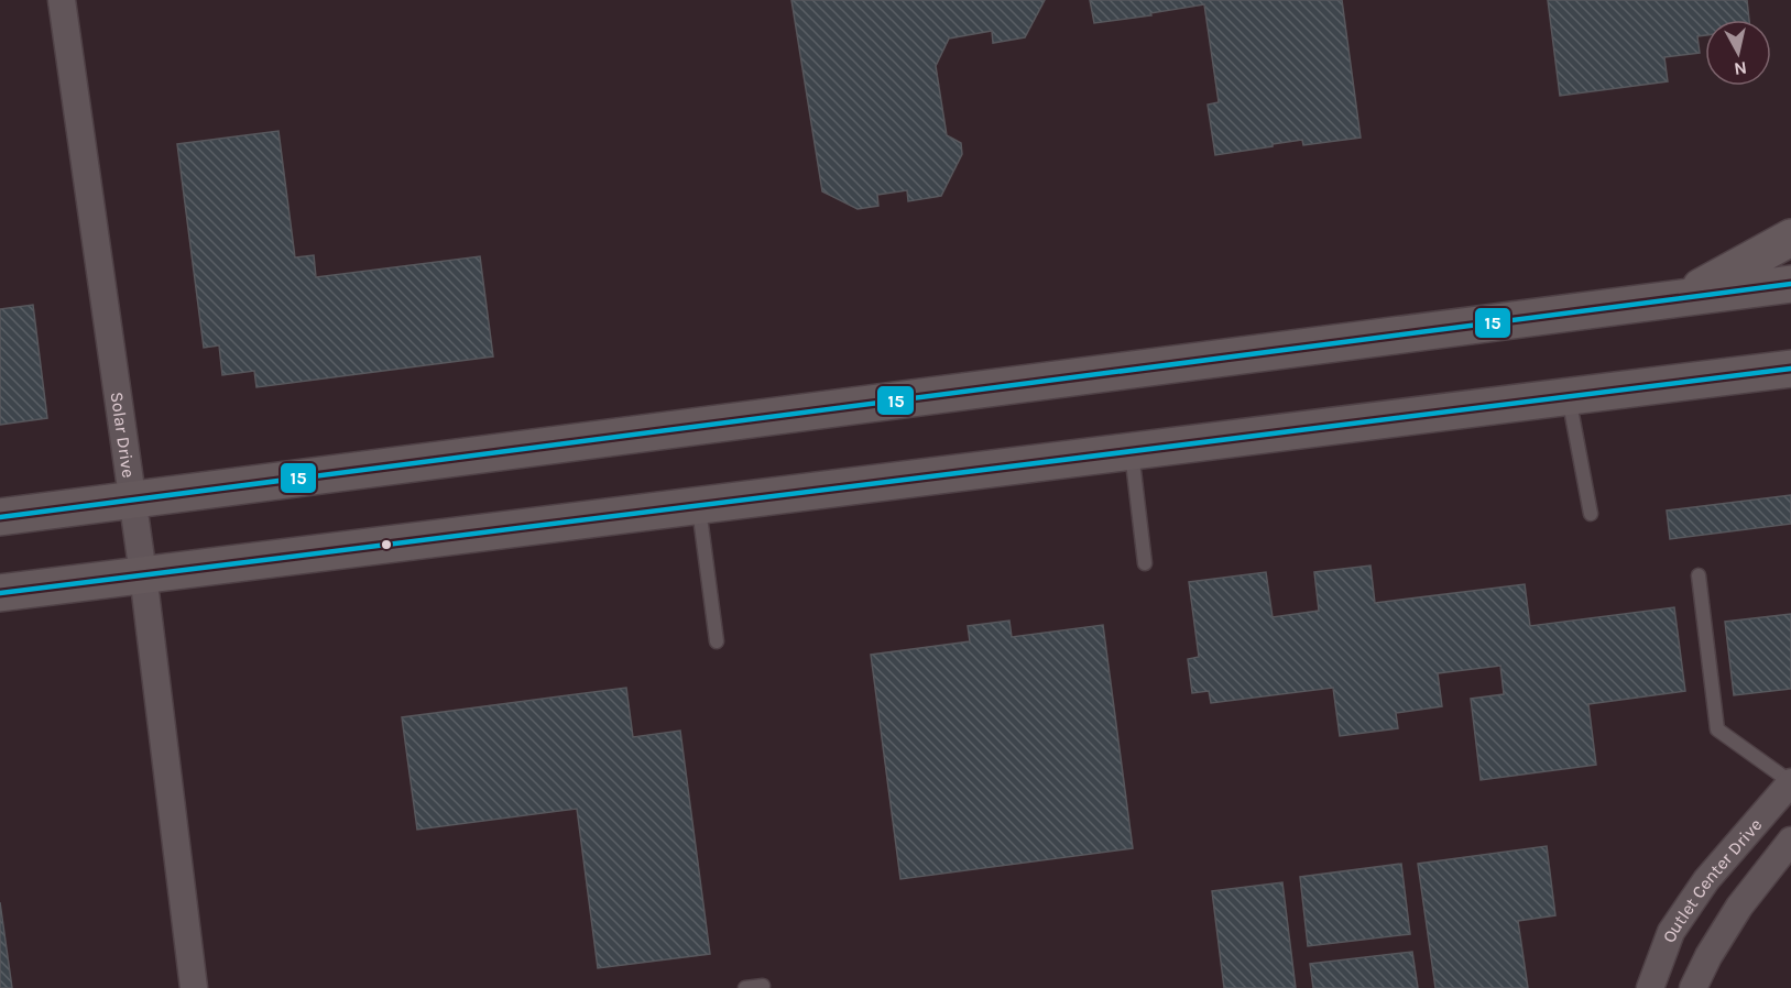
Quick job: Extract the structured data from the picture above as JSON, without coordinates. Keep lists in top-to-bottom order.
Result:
{
  "streets": {
    "street": ["Solar Drive", "Outlet Center Drive"]
  },
  "lines": ["transit line 15"],
  "north": "bottom"
}
